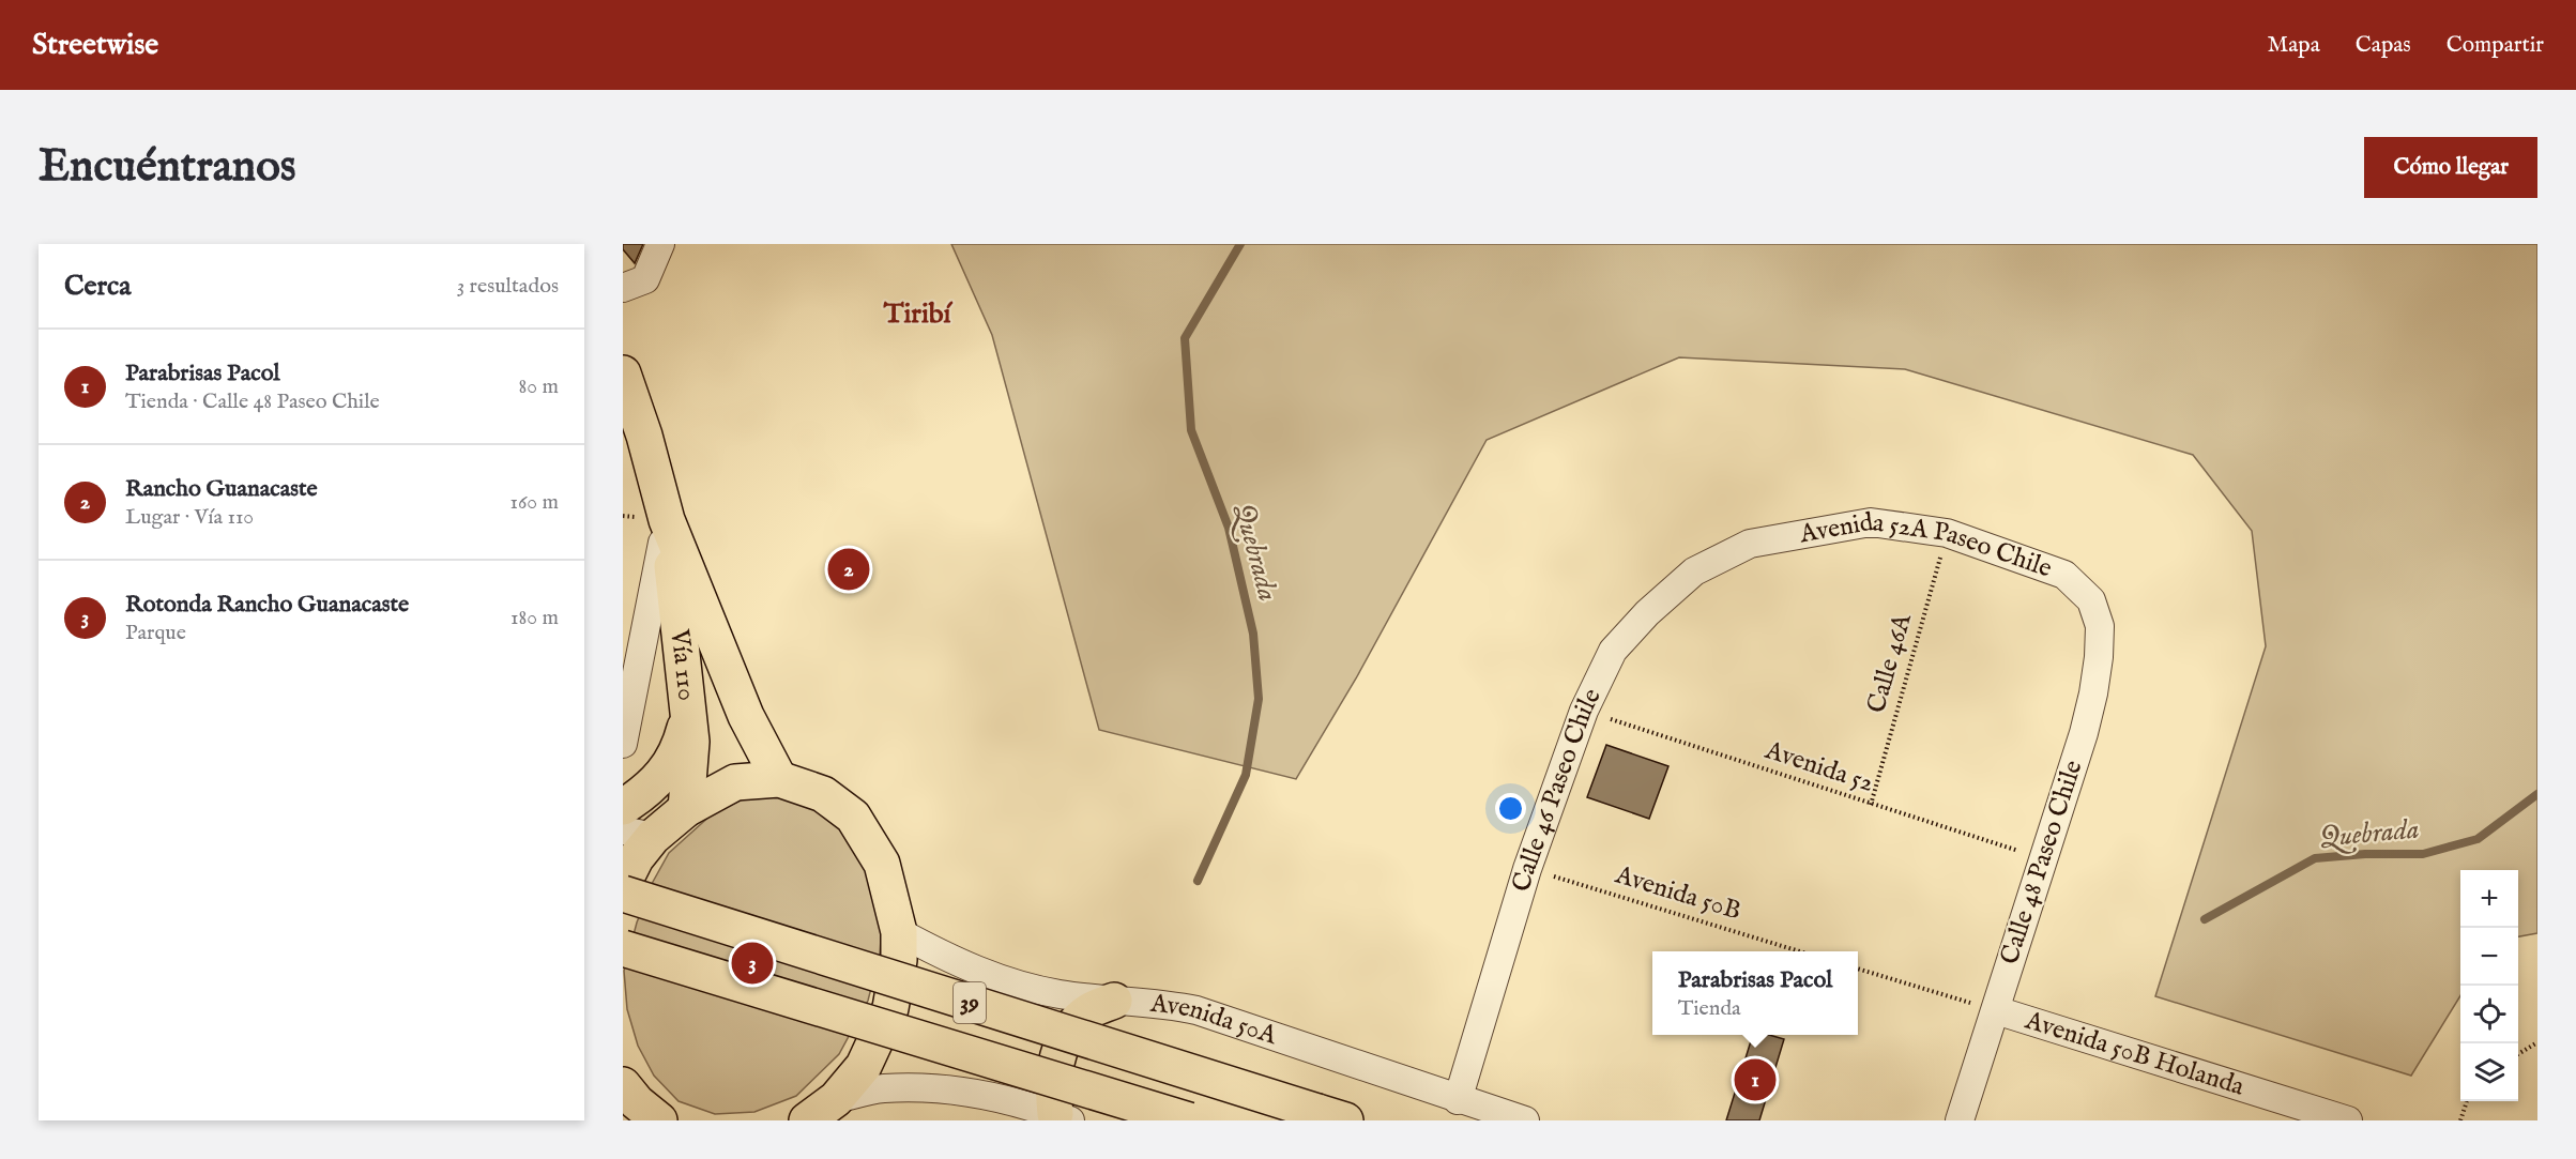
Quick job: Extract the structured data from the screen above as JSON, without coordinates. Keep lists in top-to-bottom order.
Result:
{
  "streets": {
    "main road": ["Vía 110", "39"],
    "street": [
      "Avenida 52A Paseo Chile",
      "Calle 46 Paseo Chile",
      "Calle 48 Paseo Chile",
      "Avenida 50A",
      "Avenida 50B Holanda"
    ],
    "path": ["Calle 46A", "Avenida 52", "Avenida 50B"]
  },
  "crossings": [
    ["Avenida 52A Paseo Chile", "Calle 46A"],
    ["Avenida 52A Paseo Chile", "Calle 46 Paseo Chile"],
    ["Avenida 52A Paseo Chile", "Calle 48 Paseo Chile"],
    ["Calle 46A", "Avenida 52"],
    ["Avenida 52", "Calle 46 Paseo Chile"],
    ["Avenida 52", "Calle 48 Paseo Chile"],
    ["Calle 46 Paseo Chile", "Avenida 50B"],
    ["Calle 46 Paseo Chile", "Avenida 50A"],
    ["Calle 48 Paseo Chile", "Avenida 50B Holanda"]
  ],
  "districts": ["Tiribí"],
  "water": ["Quebrada"],
  "page": {
    "header": "Streetwise",
    "nav": ["Mapa", "Capas", "Compartir"],
    "buttons": "Cómo llegar",
    "title": "Encuéntranos",
    "heading": ["Cerca", "3 resultados"],
    "list": [
      {
        "mark": "1",
        "name": "Parabrisas Pacol",
        "note": "Tienda · Calle 48 Paseo Chile",
        "value": "80 m"
      },
      {
        "mark": "2",
        "name": "Rancho Guanacaste",
        "note": "Lugar · Vía 110",
        "value": "160 m"
      },
      {
        "mark": "3",
        "name": "Rotonda Rancho Guanacaste",
        "note": "Parque",
        "value": "180 m"
      }
    ],
    "pins": ["2", "3", "1"],
    "map_buttons": ["+", "−"],
    "popup": ["Parabrisas Pacol", "Tienda"]
  }
}
